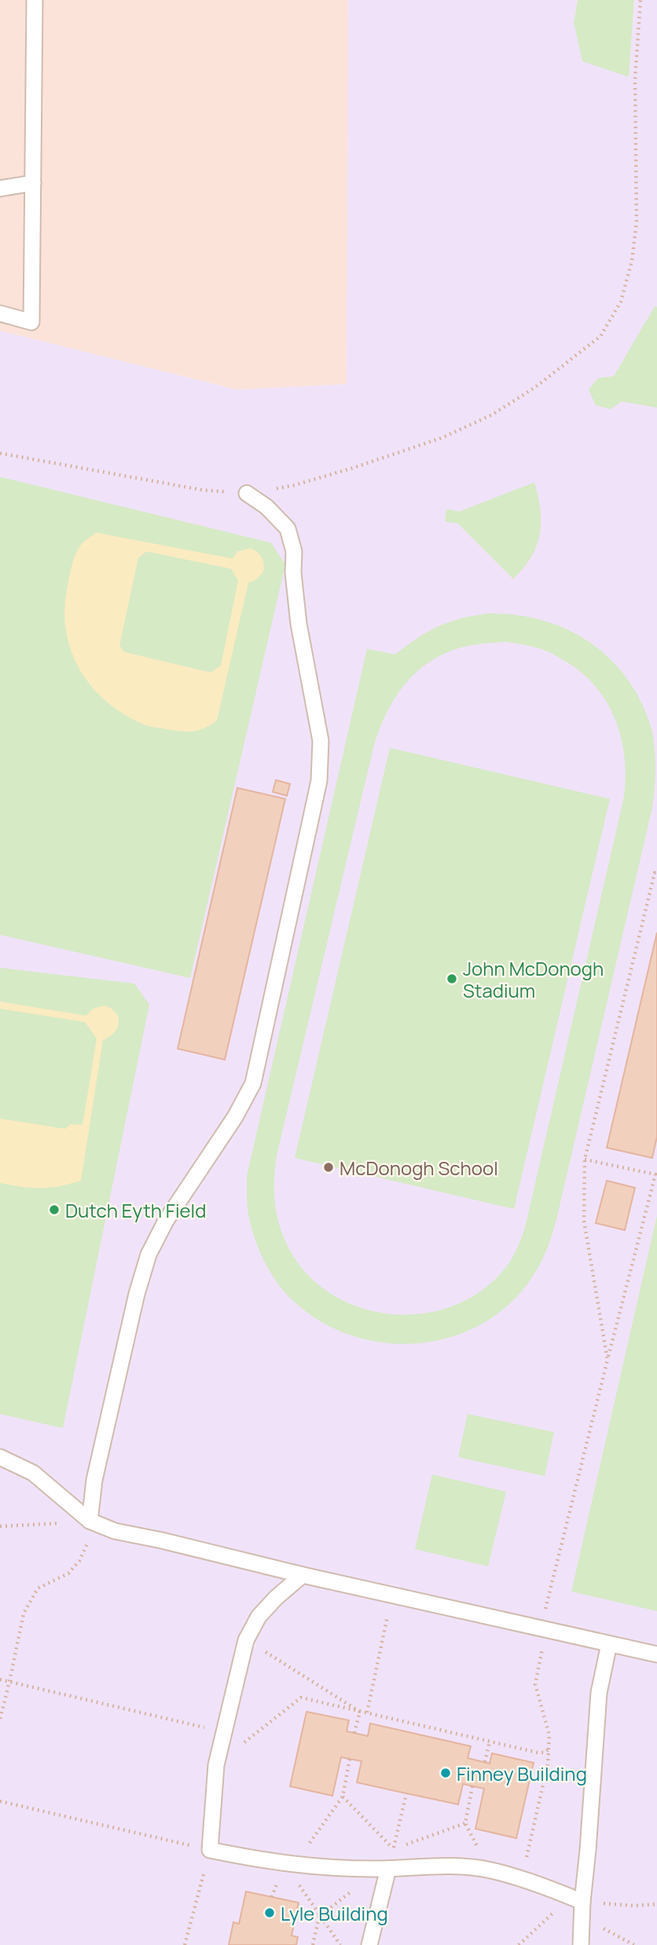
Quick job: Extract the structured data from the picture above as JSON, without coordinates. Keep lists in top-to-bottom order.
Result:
{
  "places": [
    "John McDonogh Stadium",
    "McDonogh School",
    "Dutch Eyth Field",
    "Finney Building",
    "Lyle Building"
  ]
}
